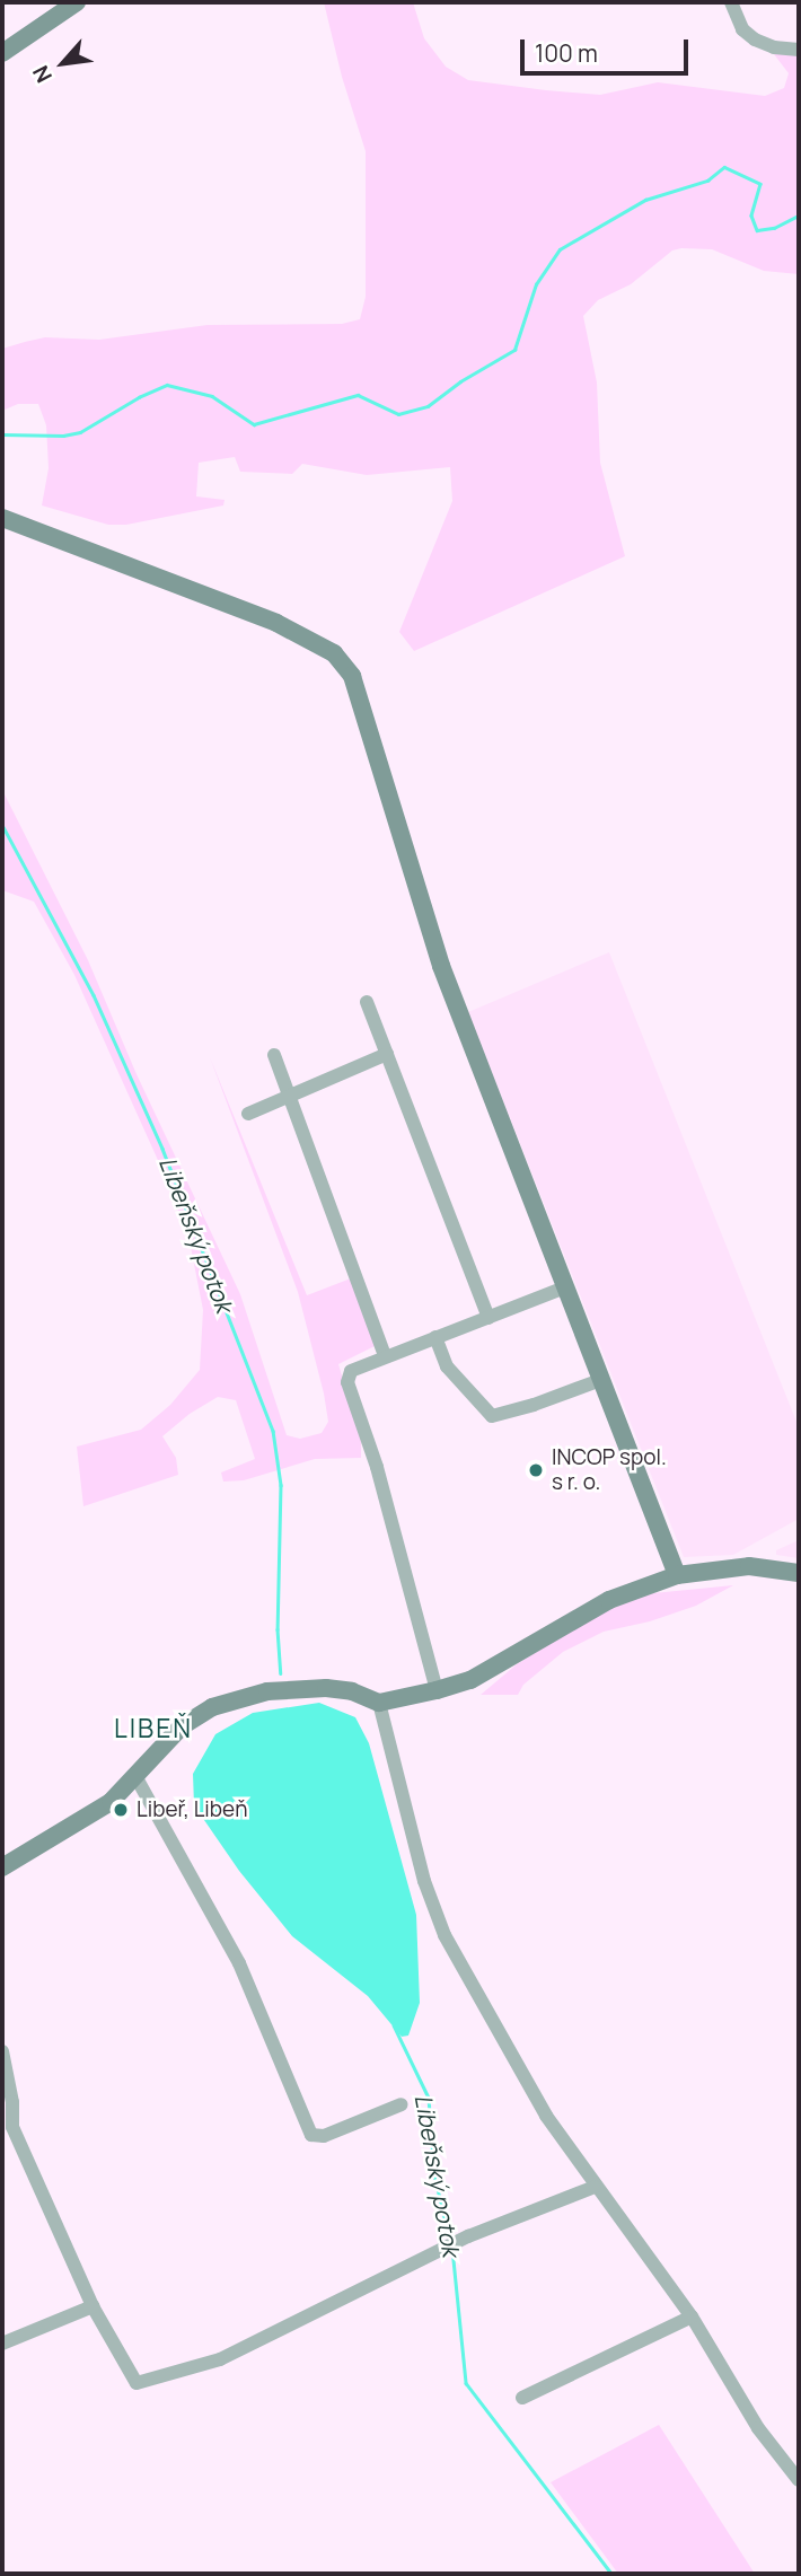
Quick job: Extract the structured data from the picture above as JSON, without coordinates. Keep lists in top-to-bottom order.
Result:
{
  "districts": ["LIBEŇ"],
  "water": ["Libeňský potok"],
  "places": ["INCOP spol. s r. o.", "Libeř, Libeň"],
  "scale_bar": "100 m",
  "north": "bottom left"
}
